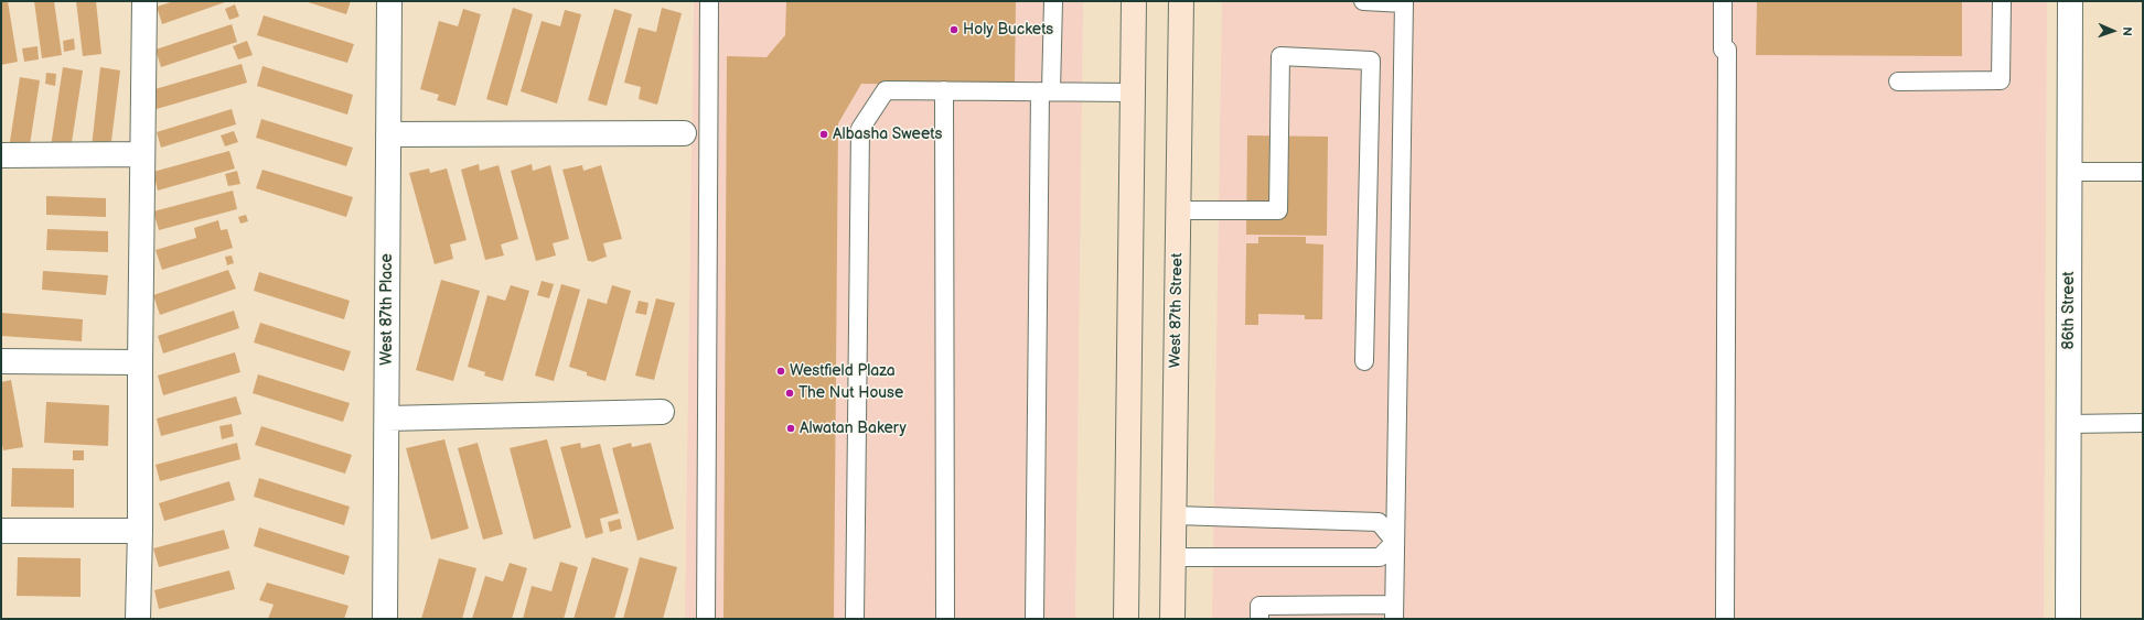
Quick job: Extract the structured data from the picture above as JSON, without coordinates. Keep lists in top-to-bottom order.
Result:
{
  "streets": {
    "main road": ["West 87th Street"],
    "street": ["West 87th Place", "86th Street"]
  },
  "places": [
    "Holy Buckets",
    "Albasha Sweets",
    "Westfield Plaza",
    "The Nut House",
    "Alwatan Bakery"
  ],
  "north": "right"
}
